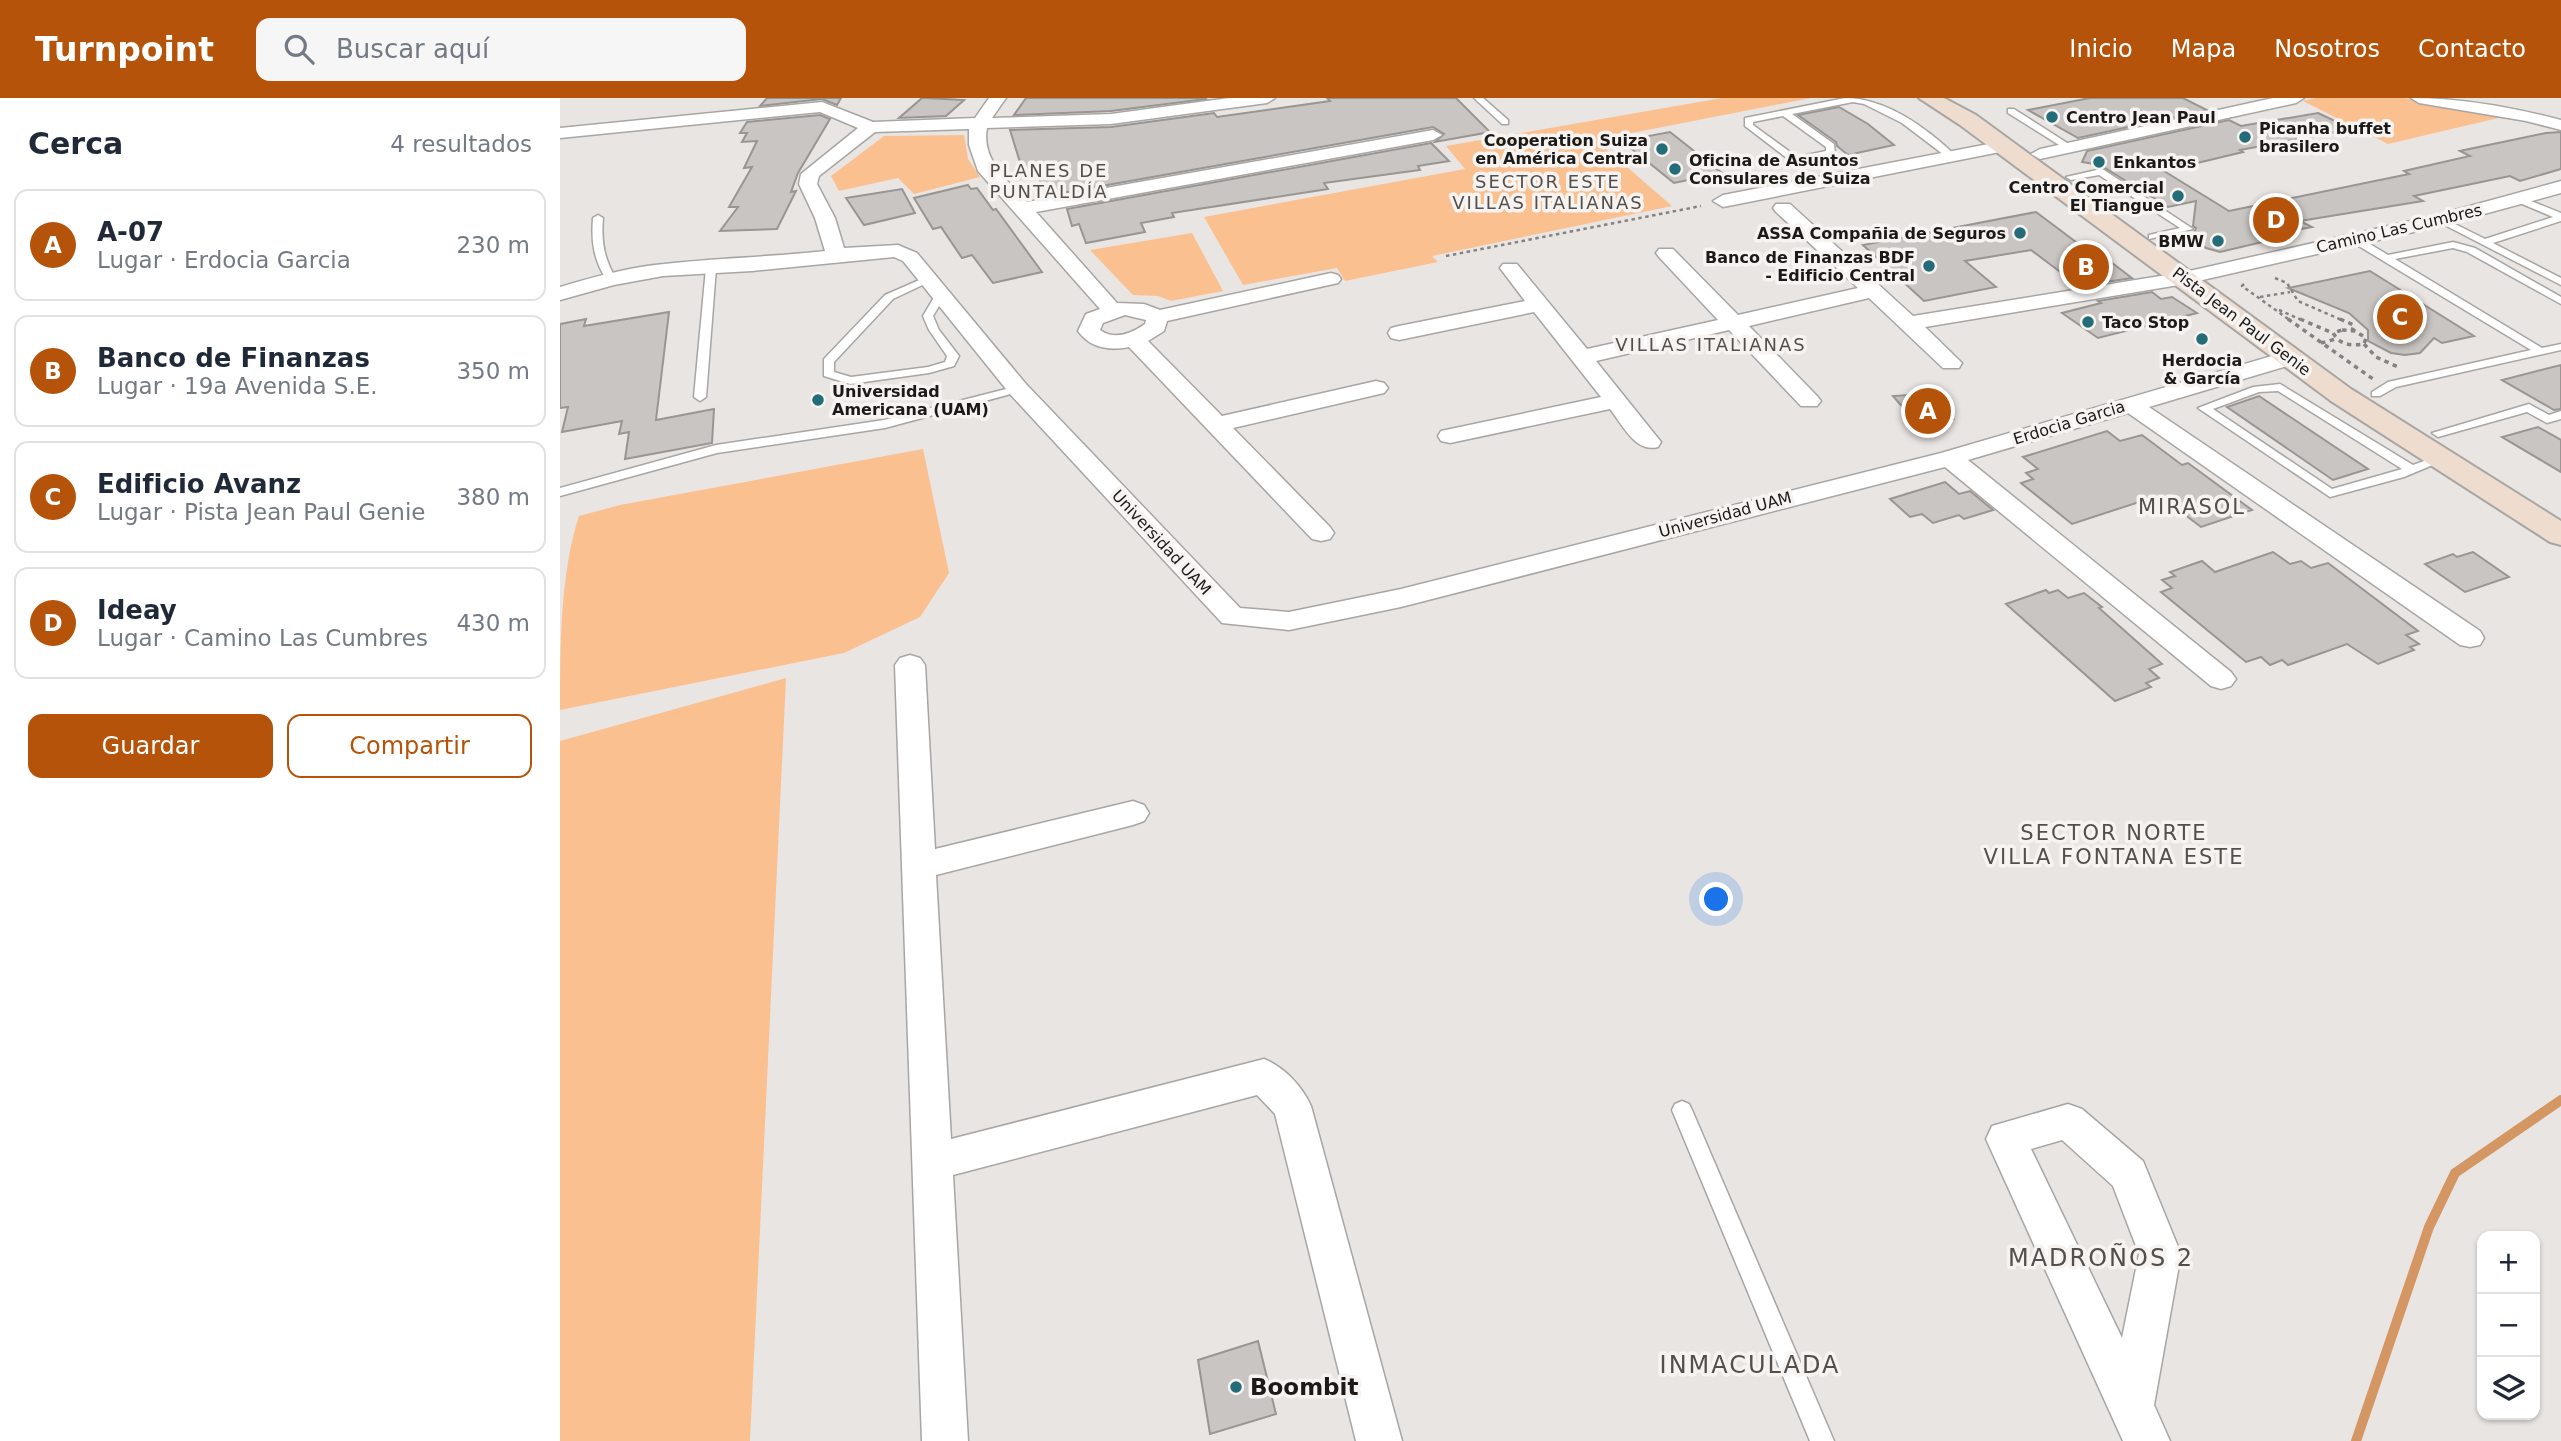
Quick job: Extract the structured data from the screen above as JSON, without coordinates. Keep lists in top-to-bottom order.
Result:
{
  "streets": {
    "main road": ["Pista Jean Paul Genie"],
    "street": ["Camino Las Cumbres", "Erdocia Garcia", "Universidad UAM"]
  },
  "crossings": [
    ["Camino Las Cumbres", "Pista Jean Paul Genie"],
    ["Pista Jean Paul Genie", "Erdocia Garcia"],
    ["Erdocia Garcia", "Universidad UAM"]
  ],
  "districts": [
    "PLANES DE PUNTALDÍA",
    "SECTOR ESTE VILLAS ITALIANAS",
    "VILLAS ITALIANAS",
    "MIRASOL",
    "SECTOR NORTE VILLA FONTANA ESTE",
    "MADROÑOS 2",
    "INMACULADA"
  ],
  "places": [
    "Centro Jean Paul",
    "Picanha buffet brasilero",
    "Cooperation Suiza en América Central",
    "Enkantos",
    "Oficina de Asuntos Consulares de Suiza",
    "Centro Comercial El Tiangue",
    "ASSA Compañia de Seguros",
    "BMW",
    "Banco de Finanzas BDF - Edificio Central",
    "Taco Stop",
    "Herdocia & García",
    "Universidad Americana (UAM)",
    "Boombit"
  ],
  "page": {
    "header": "Turnpoint",
    "search": "Buscar aquí",
    "nav": [
      "Inicio",
      "Mapa",
      "Nosotros",
      "Contacto"
    ],
    "heading": ["Cerca", "4 resultados"],
    "list": [
      {
        "mark": "A",
        "name": "A-07",
        "note": "Lugar · Erdocia Garcia",
        "value": "230 m"
      },
      {
        "mark": "B",
        "name": "Banco de Finanzas",
        "note": "Lugar · 19a Avenida S.E.",
        "value": "350 m"
      },
      {
        "mark": "C",
        "name": "Edificio Avanz",
        "note": "Lugar · Pista Jean Paul Genie",
        "value": "380 m"
      },
      {
        "mark": "D",
        "name": "Ideay",
        "note": "Lugar · Camino Las Cumbres",
        "value": "430 m"
      }
    ],
    "pins": [
      "D",
      "B",
      "C",
      "A"
    ],
    "buttons": ["Guardar", "Compartir"],
    "map_buttons": ["+", "−"]
  }
}
